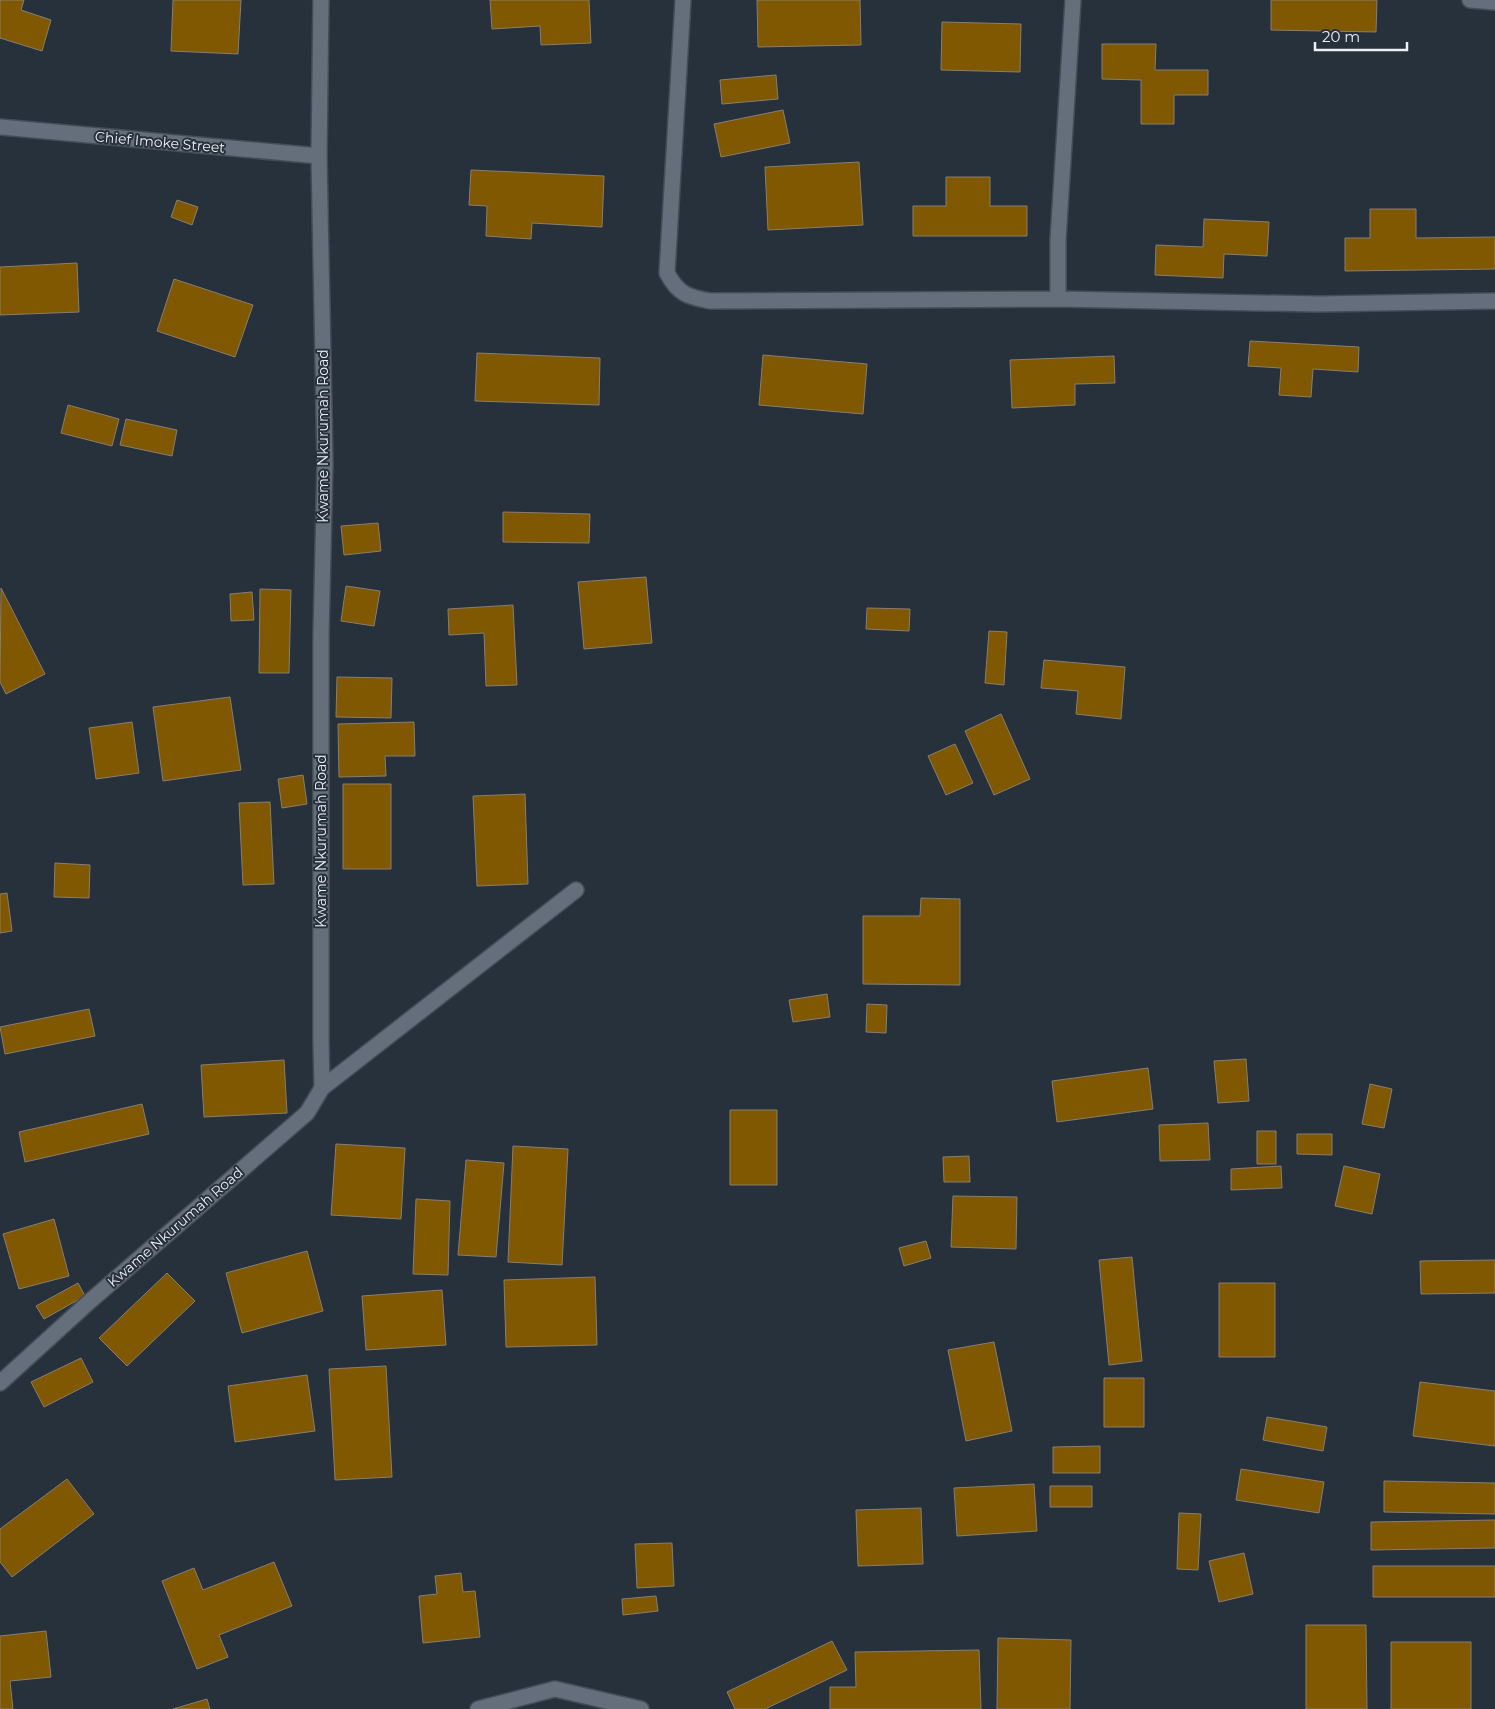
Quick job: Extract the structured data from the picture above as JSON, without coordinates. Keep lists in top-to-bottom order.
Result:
{
  "streets": {
    "street": ["Chief Imoke Street", "Kwame Nkurumah Road"]
  },
  "crossings": [
    ["Chief Imoke Street", "Kwame Nkurumah Road"]
  ],
  "scale_bar": "20 m"
}
